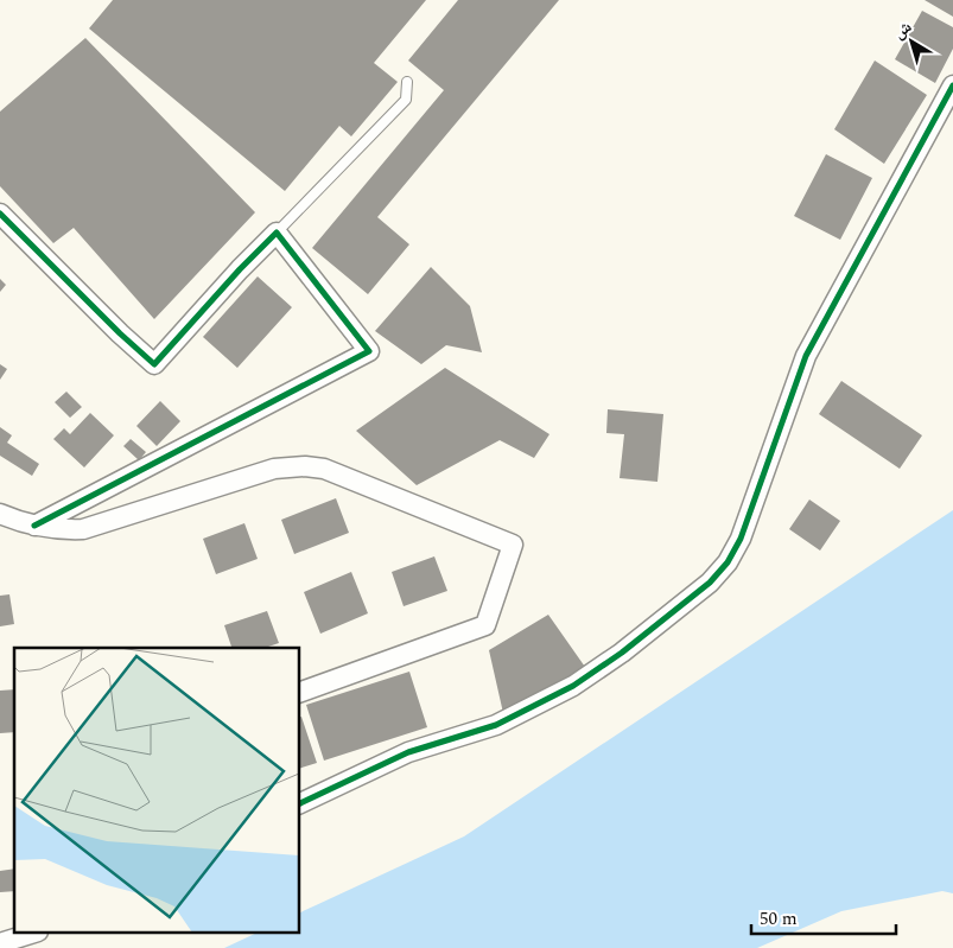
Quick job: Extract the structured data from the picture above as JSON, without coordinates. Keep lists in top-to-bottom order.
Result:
{
  "scale_bar": "50 m",
  "north": "top left"
}
